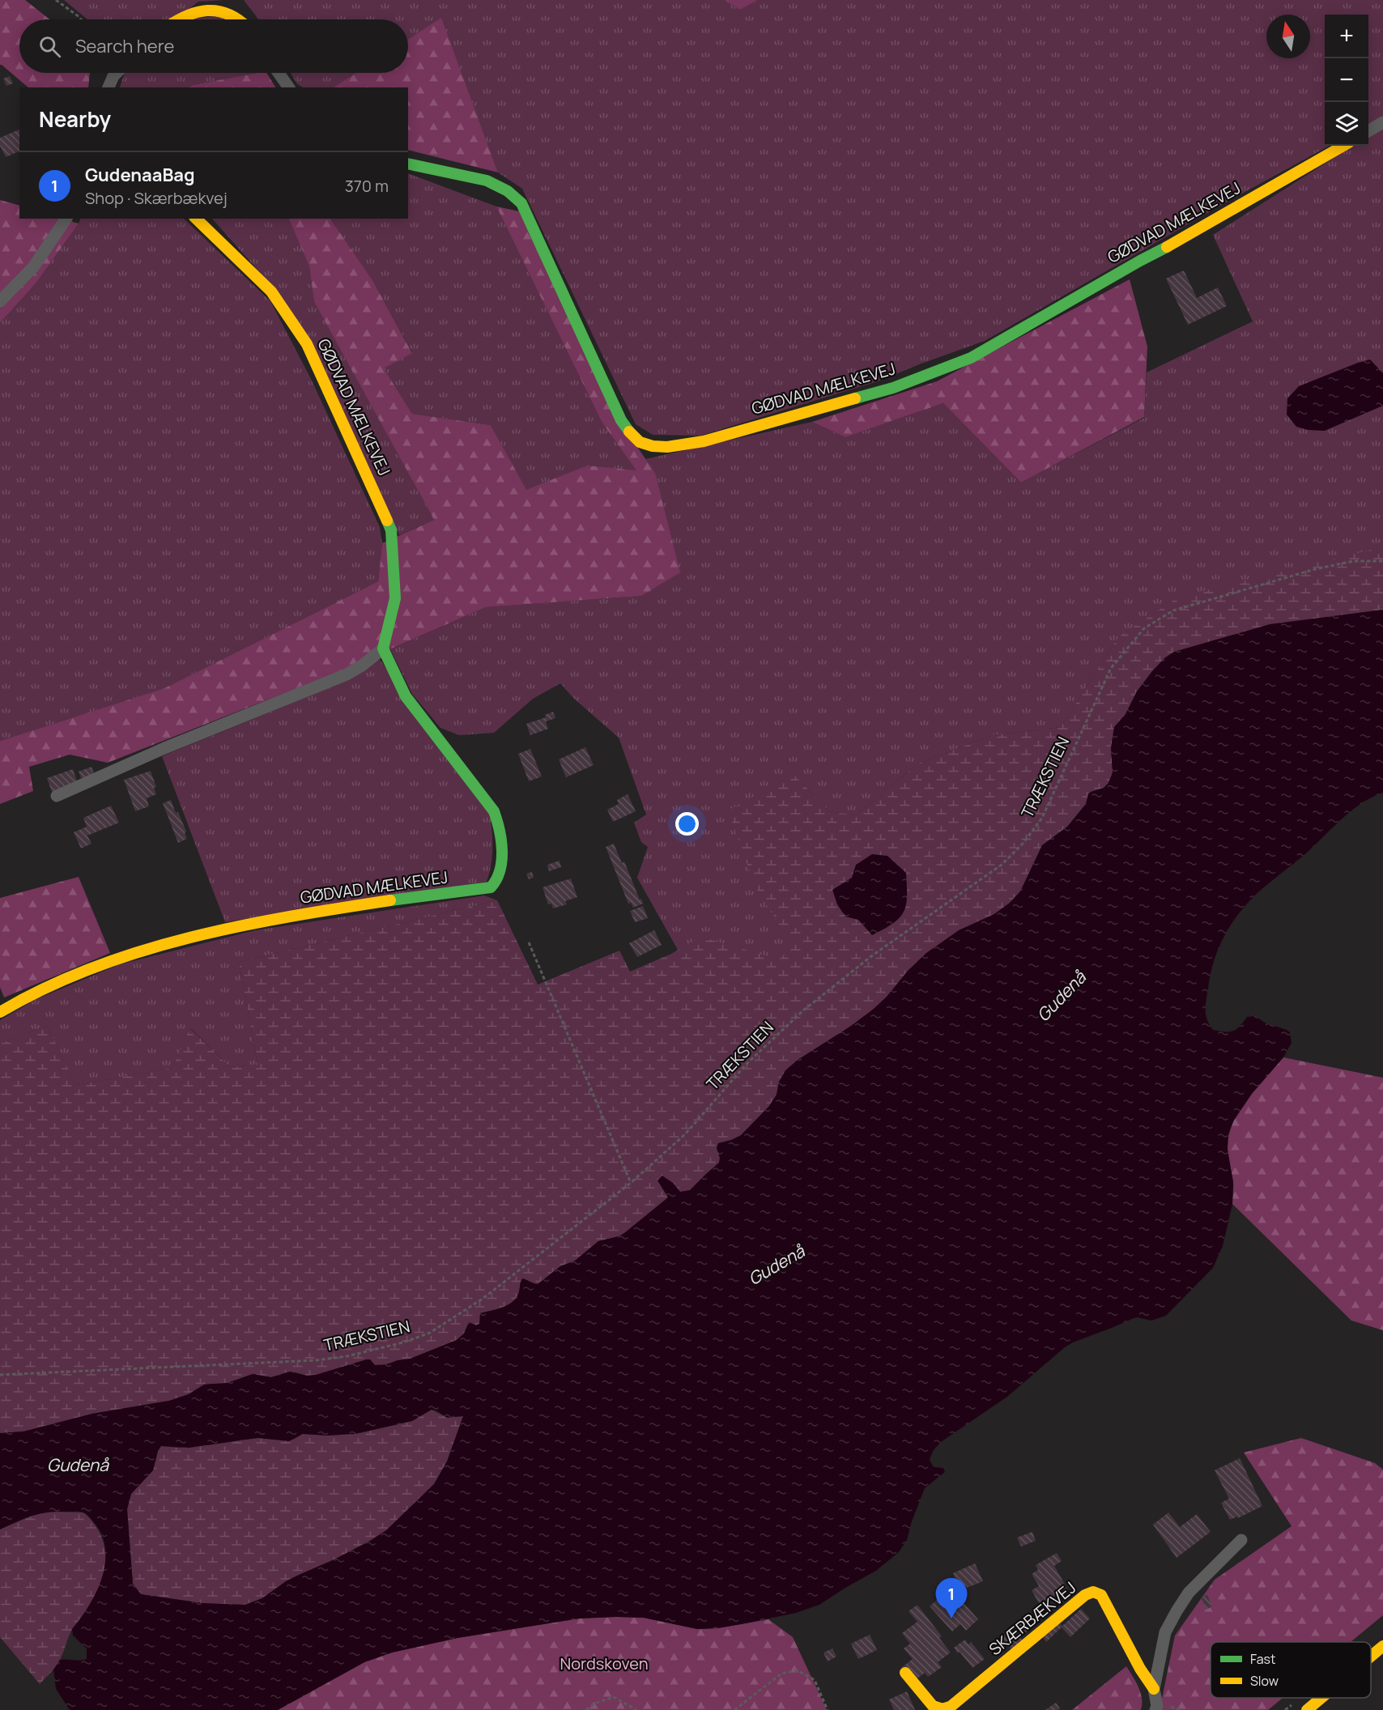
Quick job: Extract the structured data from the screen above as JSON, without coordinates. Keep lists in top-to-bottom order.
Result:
{
  "streets": {
    "street": ["GØDVAD MÆLKEVEJ", "SKÆRBÆKVEJ"],
    "path": ["TRÆKSTIEN"]
  },
  "water": ["Gudenå"],
  "parks": ["Nordskoven"],
  "legend": ["Fast", "Slow"],
  "north": "top",
  "page": {
    "map_buttons": ["+", "−"],
    "search": "Search here",
    "heading": "Nearby",
    "list": [
      {
        "mark": "1",
        "name": "GudenaaBag",
        "note": "Shop · Skærbækvej",
        "value": "370 m"
      }
    ],
    "pins": "1"
  }
}
